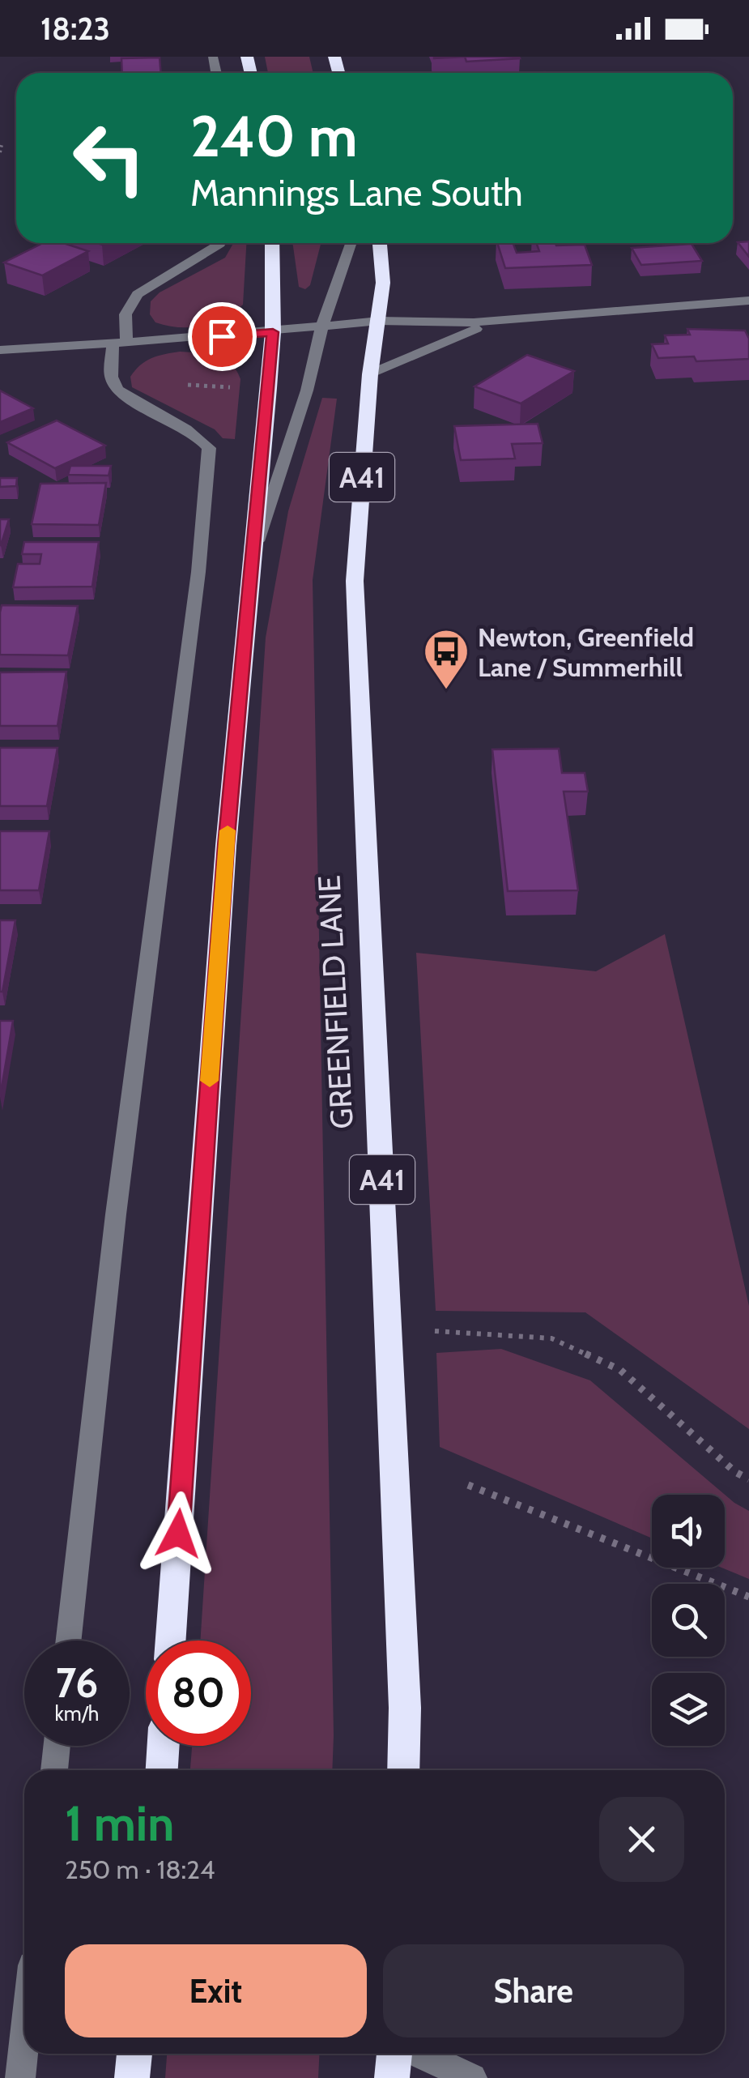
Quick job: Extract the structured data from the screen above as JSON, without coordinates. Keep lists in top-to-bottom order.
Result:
{
  "streets": {
    "highway": ["A41", "GREENFIELD LANE"]
  },
  "crossings": [
    ["A41", "GREENFIELD LANE"]
  ],
  "places": {
    "bus stop": ["Newton, Greenfield Lane / Summerhill"]
  },
  "page": {
    "status": "18:23",
    "turn": ["240 m", "Mannings Lane South"],
    "speed": "76 km/h",
    "limit": "80",
    "heading": ["1 min", "250 m · 18:24"],
    "buttons": ["Exit", "Share"]
  }
}
